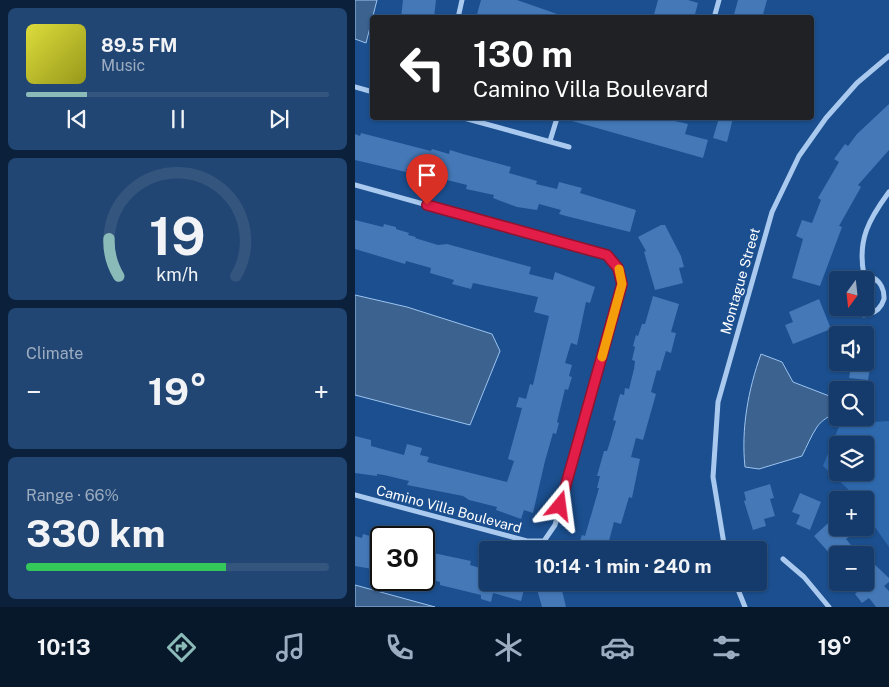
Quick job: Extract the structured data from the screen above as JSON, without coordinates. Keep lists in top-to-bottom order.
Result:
{
  "streets": {
    "street": ["Montague Street", "Camino Villa Boulevard"]
  },
  "north": "bottom",
  "page": {
    "turn": ["130 m", "Camino Villa Boulevard"],
    "song": ["89.5 FM", "Music"],
    "map_buttons": ["+", "−"],
    "tile": [
      "Climate",
      ["Range · 66%", "330 km"]
    ],
    "heat": ["−", "19°", "+"],
    "limit": "30",
    "trip": "10:14 · 1 min · 240 m",
    "tabs": ["10:13", "19°"],
    "gauge": ["19", "km/h"]
  }
}
